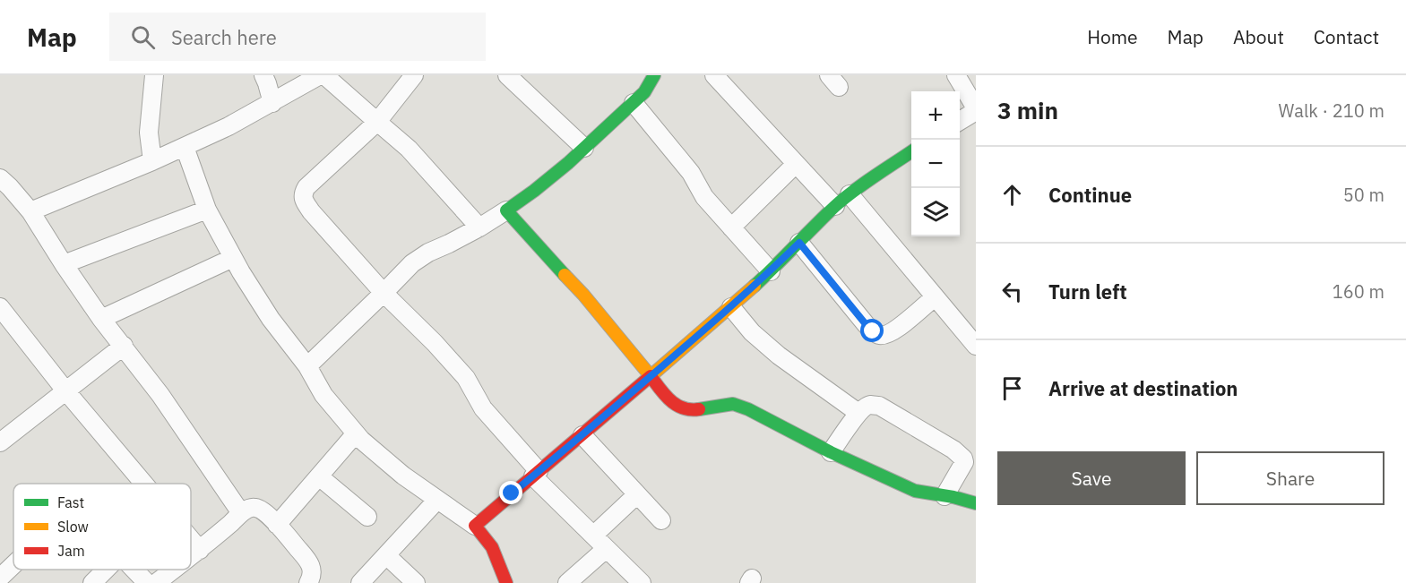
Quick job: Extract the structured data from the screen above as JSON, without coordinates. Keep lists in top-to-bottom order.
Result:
{
  "legend": ["Fast", "Slow", "Jam"],
  "page": {
    "header": "Map",
    "search": "Search here",
    "nav": [
      "Home",
      "Map",
      "About",
      "Contact"
    ],
    "heading": ["3 min", "Walk · 210 m"],
    "map_buttons": ["+", "−"],
    "list": [
      ["Continue", "50 m"],
      ["Turn left", "160 m"],
      "Arrive at destination"
    ],
    "buttons": ["Save", "Share"]
  }
}
